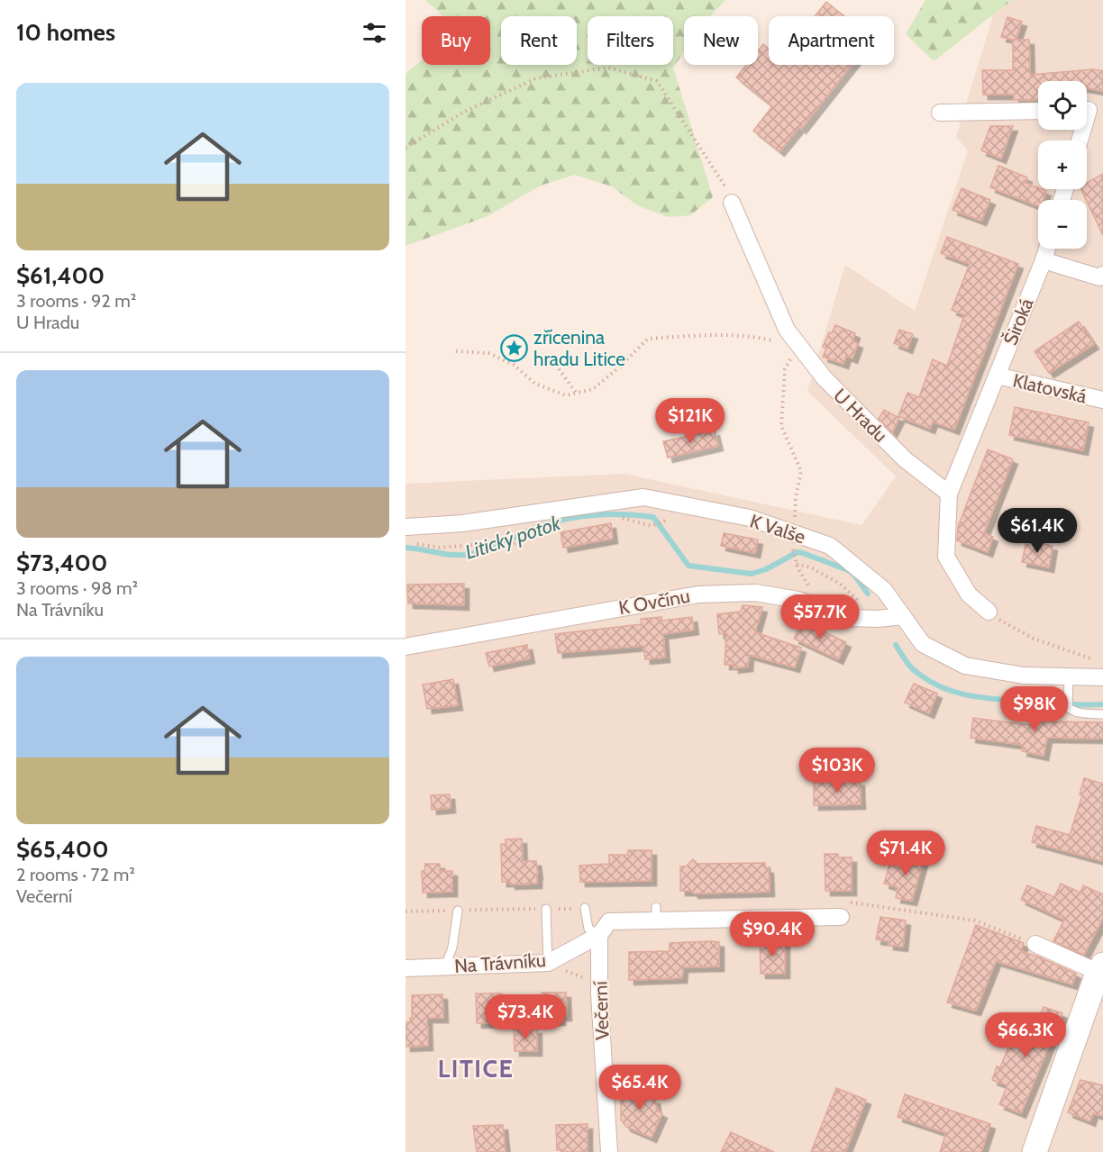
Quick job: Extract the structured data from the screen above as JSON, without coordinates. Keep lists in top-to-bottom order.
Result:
{
  "streets": {
    "street": [
      "Široká",
      "Klatovská",
      "U Hradu",
      "K Valše",
      "K Ovčínu",
      "Na Trávníku",
      "Večerní"
    ]
  },
  "crossings": [
    ["Široká", "Klatovská"],
    ["Široká", "U Hradu"],
    ["K Valše", "K Ovčínu"],
    ["Na Trávníku", "Večerní"]
  ],
  "districts": ["LITICE"],
  "water": ["Litický potok"],
  "places": {
    "place": ["zřícenina hradu Litice"]
  },
  "page": {
    "heading": "10 homes",
    "chip": [
      "Buy",
      "Rent",
      "Filters",
      "New",
      "Apartment"
    ],
    "list": [
      {
        "name": "$61,400",
        "note": "3 rooms · 92 m² · U Hradu"
      },
      {
        "name": "$73,400",
        "note": "3 rooms · 98 m² · Na Trávníku"
      },
      {
        "name": "$65,400",
        "note": "2 rooms · 72 m² · Večerní"
      }
    ],
    "map_buttons": ["+", "−"],
    "price": [
      "$121K",
      "$61.4K",
      "$57.7K",
      "$98K",
      "$103K",
      "$71.4K",
      "$90.4K",
      "$73.4K",
      "$66.3K",
      "$65.4K"
    ]
  }
}
